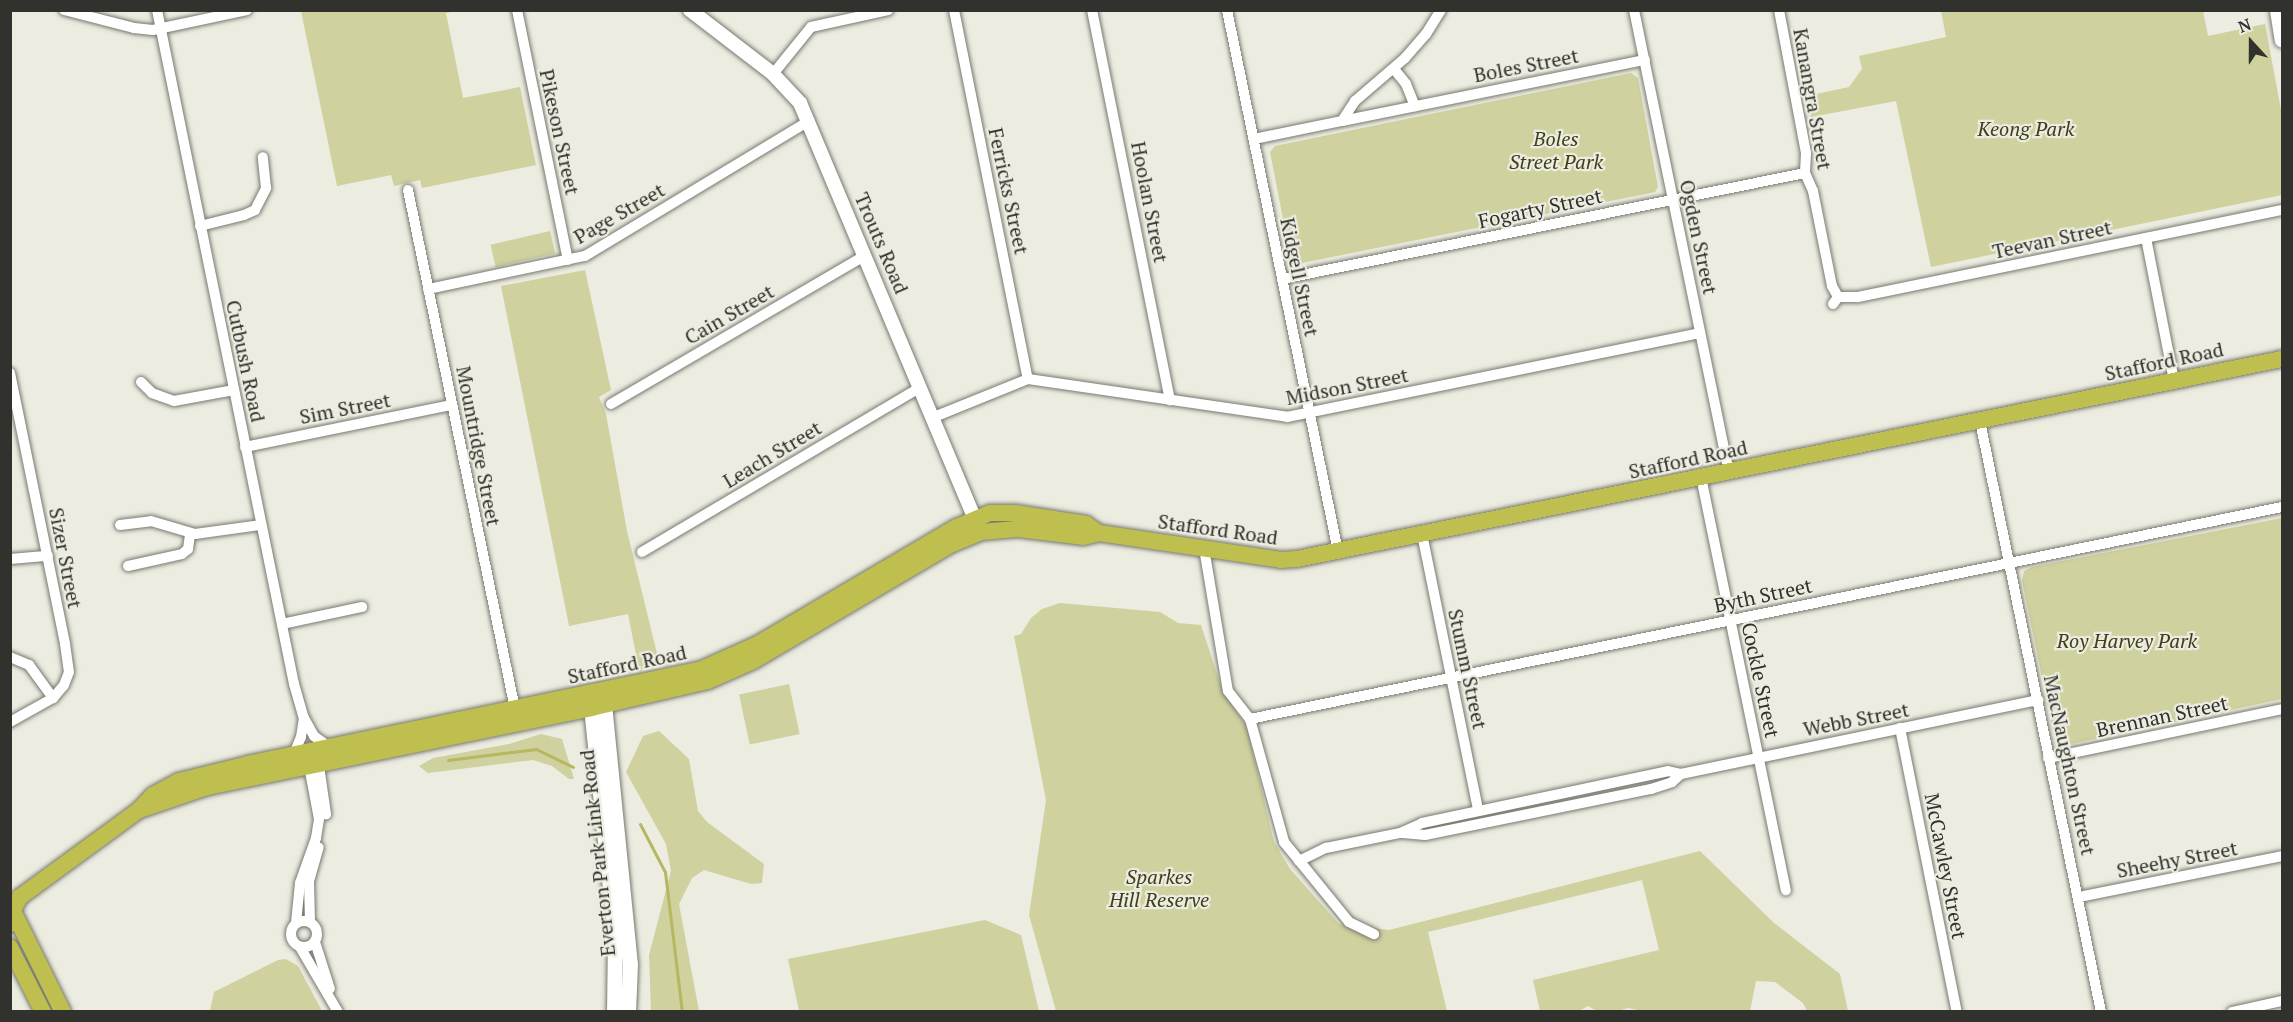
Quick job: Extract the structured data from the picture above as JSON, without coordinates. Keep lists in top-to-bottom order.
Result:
{
  "streets": {
    "highway": ["Stafford Road"],
    "main road": ["Everton Park Link Road"],
    "street": [
      "Boles Street",
      "Kanangra Street",
      "Pikeson Street",
      "Ferricks Street",
      "Hoolan Street",
      "Fogarty Street",
      "Page Street",
      "Ogden Street",
      "Teevan Street",
      "Trouts Road",
      "Kidgell Street",
      "Cain Street",
      "Cutbush Road",
      "Midson Street",
      "Sim Street",
      "Mountridge Street",
      "Leach Street",
      "Sizer Street",
      "Byth Street",
      "Stumm Street",
      "Cockle Street",
      "Brennan Street",
      "Webb Street",
      "MacNaughton Street",
      "Sheehy Street",
      "McCawley Street"
    ]
  },
  "crossings": [
    ["Boles Street", "Ogden Street"],
    ["Boles Street", "Kidgell Street"],
    ["Kanangra Street", "Fogarty Street"],
    ["Kanangra Street", "Teevan Street"],
    ["Pikeson Street", "Page Street"],
    ["Ferricks Street", "Midson Street"],
    ["Hoolan Street", "Midson Street"],
    ["Fogarty Street", "Ogden Street"],
    ["Fogarty Street", "Kidgell Street"],
    ["Page Street", "Trouts Road"],
    ["Page Street", "Mountridge Street"],
    ["Ogden Street", "Stafford Road"],
    ["Ogden Street", "Midson Street"],
    ["Trouts Road", "Cain Street"],
    ["Trouts Road", "Stafford Road"],
    ["Trouts Road", "Leach Street"],
    ["Kidgell Street", "Stafford Road"],
    ["Kidgell Street", "Midson Street"],
    ["Cutbush Road", "Stafford Road"],
    ["Cutbush Road", "Sim Street"],
    ["Stafford Road", "Mountridge Street"],
    ["Stafford Road", "Stumm Street"],
    ["Stafford Road", "Cockle Street"],
    ["Stafford Road", "MacNaughton Street"],
    ["Stafford Road", "Everton Park Link Road"],
    ["Sim Street", "Mountridge Street"],
    ["Byth Street", "Stumm Street"],
    ["Byth Street", "Cockle Street"],
    ["Byth Street", "MacNaughton Street"],
    ["Stumm Street", "Webb Street"],
    ["Cockle Street", "Webb Street"],
    ["Brennan Street", "MacNaughton Street"],
    ["Webb Street", "MacNaughton Street"],
    ["Webb Street", "McCawley Street"],
    ["MacNaughton Street", "Sheehy Street"]
  ],
  "parks": [
    "Keong Park",
    "Boles Street Park",
    "Roy Harvey Park",
    "Sparkes Hill Reserve"
  ],
  "north": "top"
}
